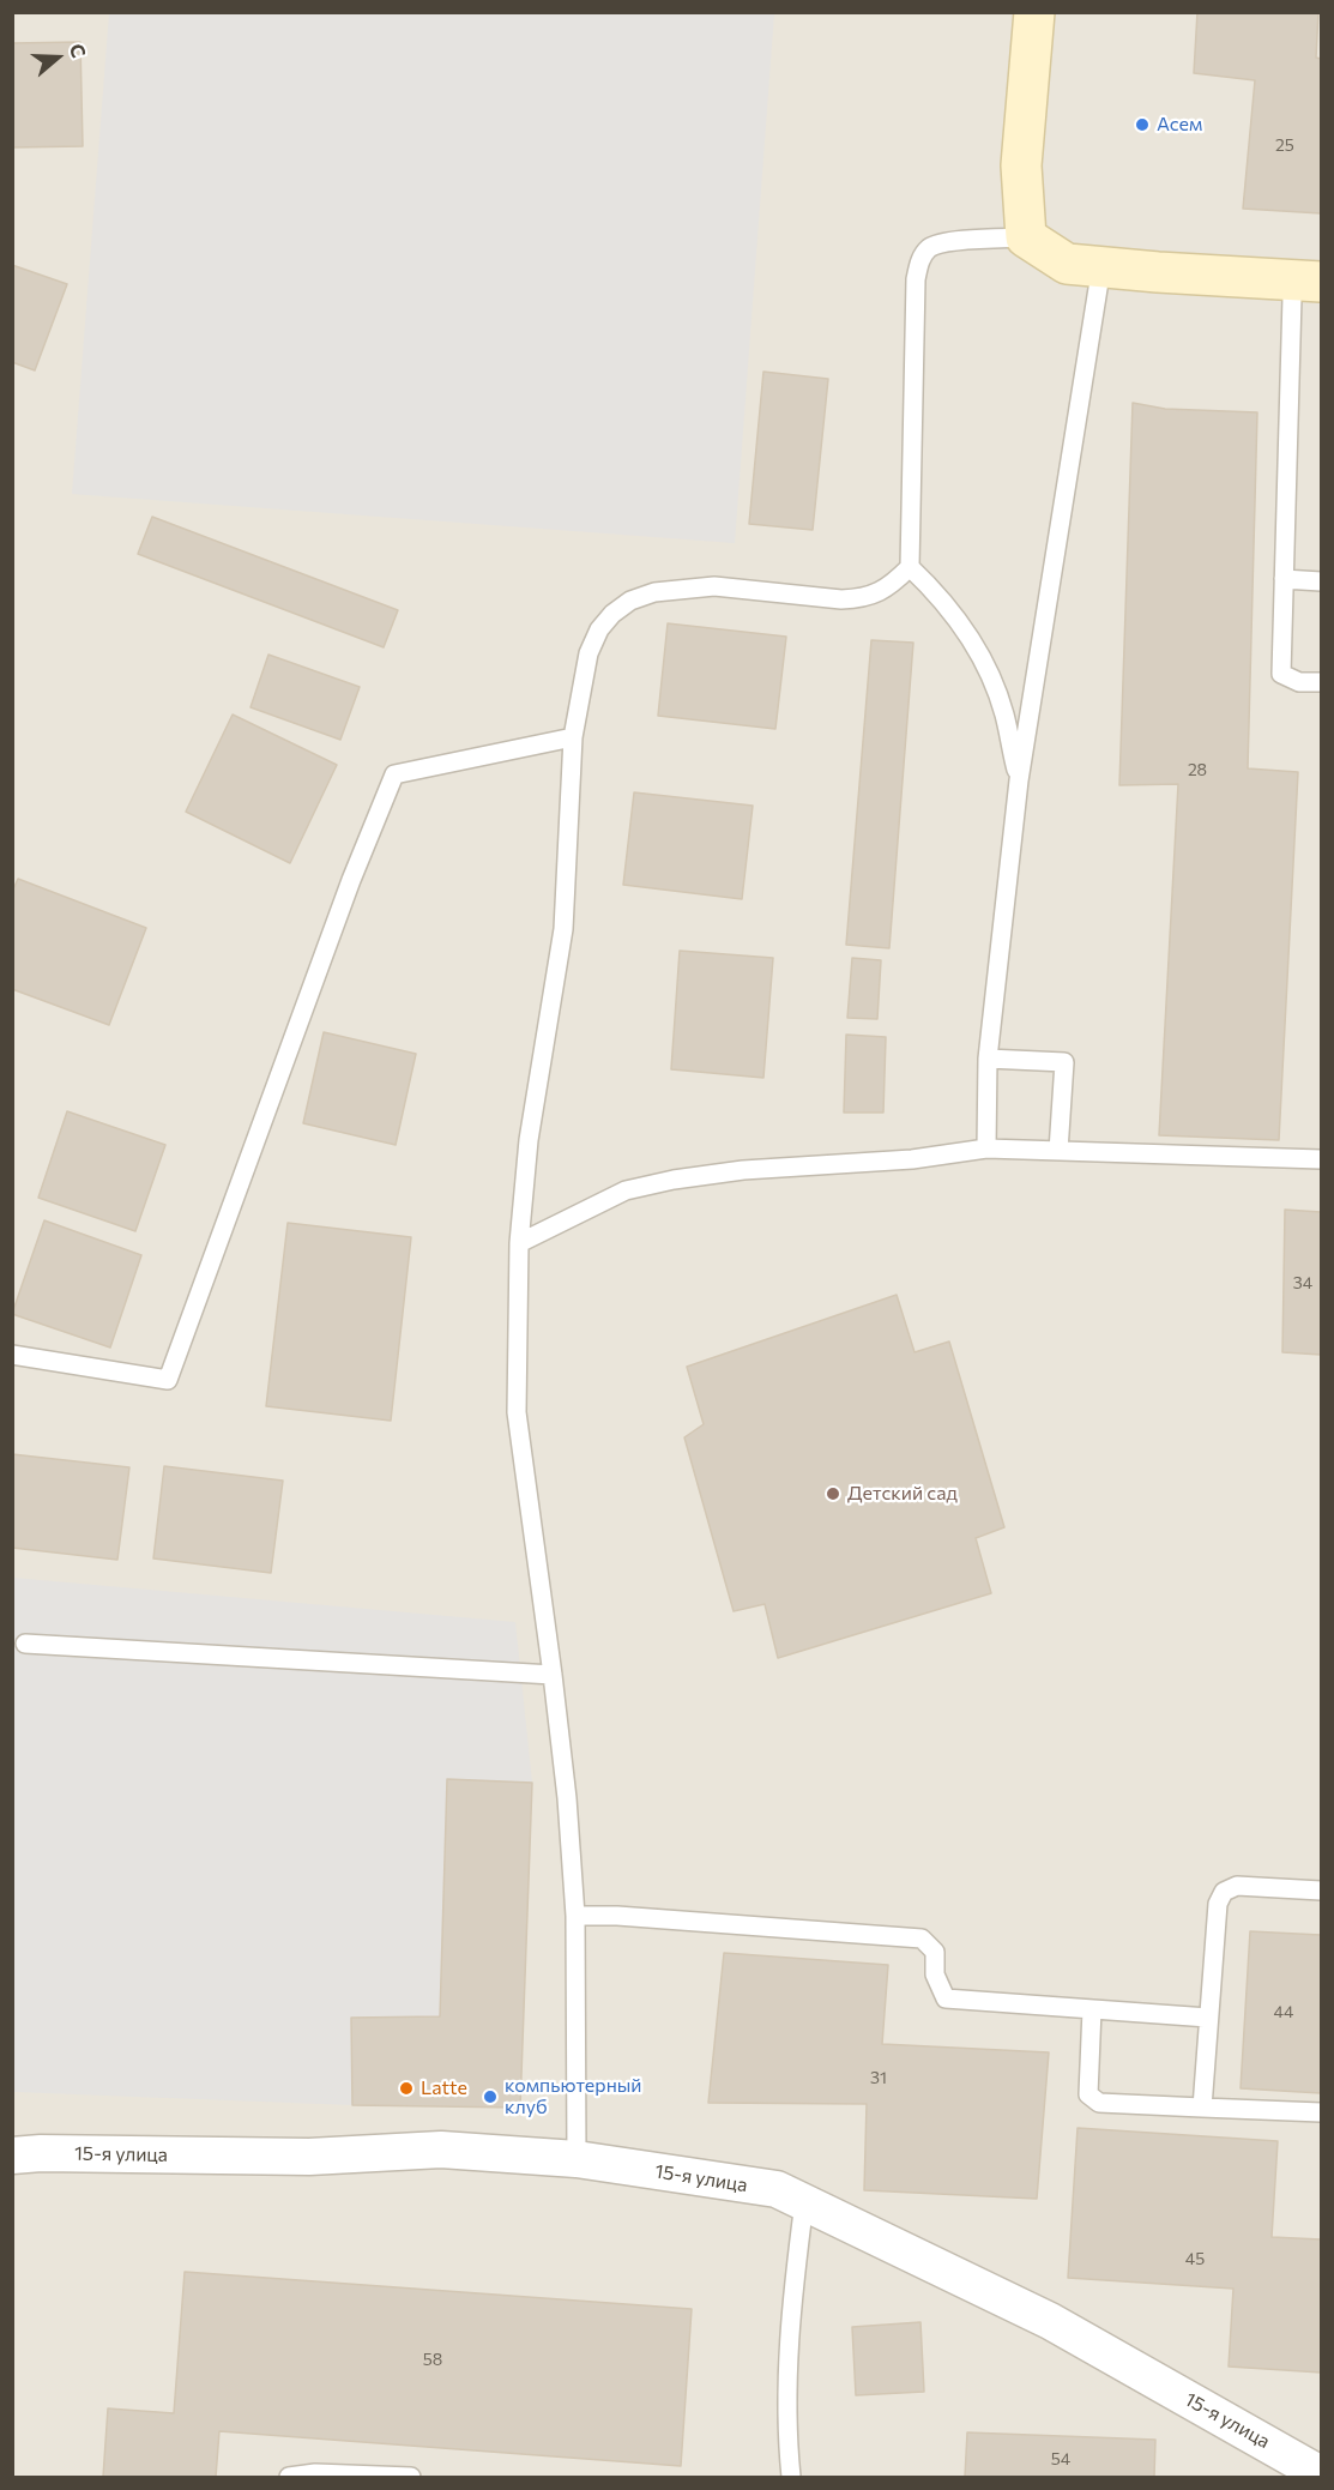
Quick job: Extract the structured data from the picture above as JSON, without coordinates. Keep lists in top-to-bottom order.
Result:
{
  "streets": {
    "street": ["15-я улица"]
  },
  "places": [
    "Асем",
    "Детский сад",
    "Latte",
    "компьютерный клуб"
  ],
  "house_numbers": [
    "25",
    "28",
    "34",
    "44",
    "31",
    "45",
    "58",
    "54"
  ],
  "north": "right"
}
